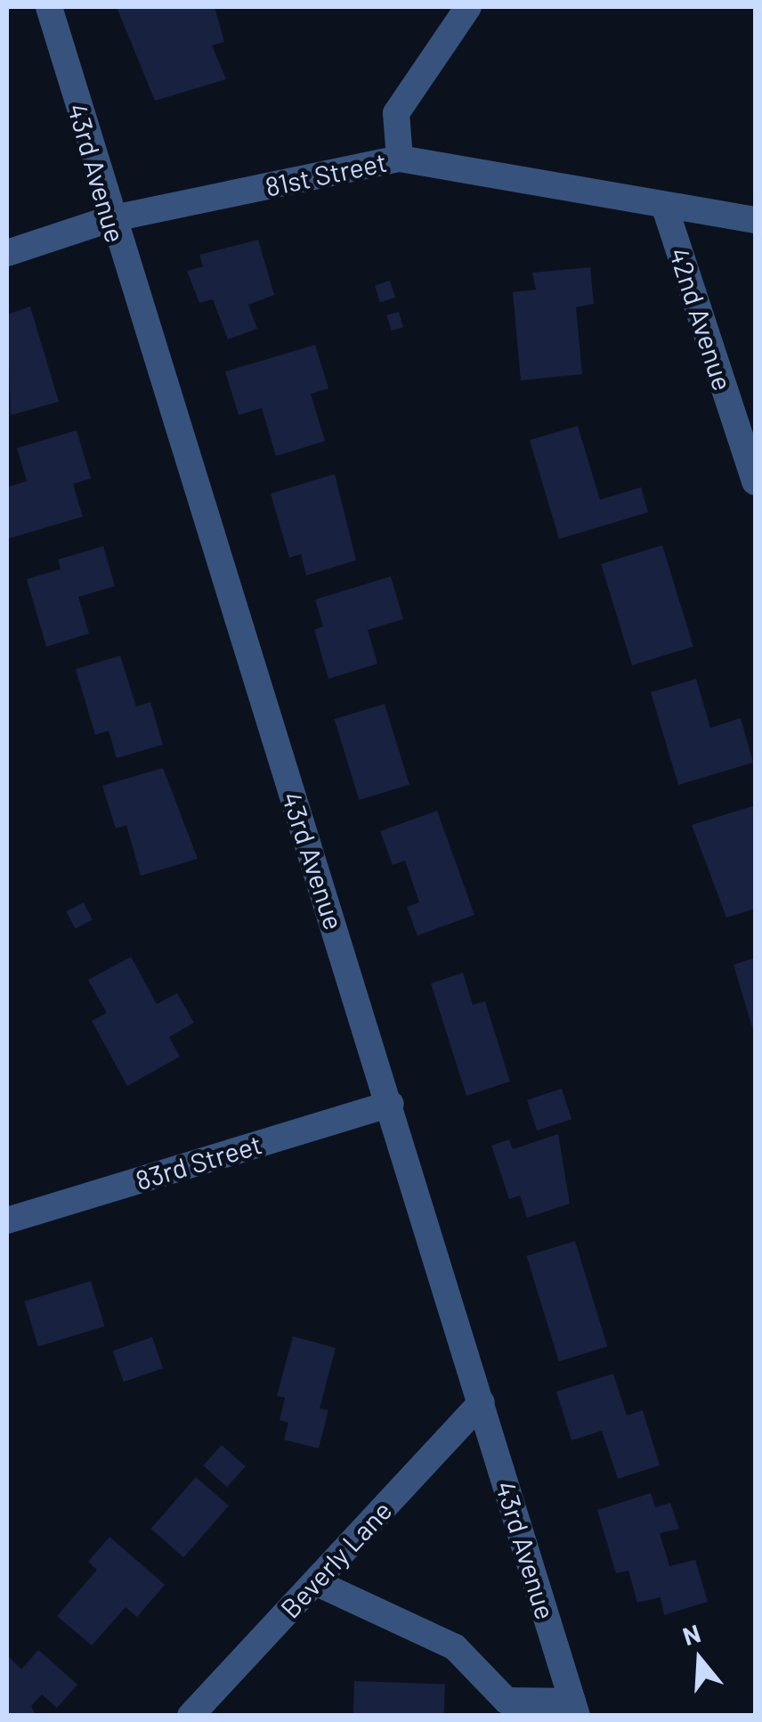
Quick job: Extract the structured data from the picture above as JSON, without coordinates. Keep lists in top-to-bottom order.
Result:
{
  "streets": {
    "street": [
      "43rd Avenue",
      "81st Street",
      "42nd Avenue",
      "83rd Street",
      "Beverly Lane"
    ]
  },
  "crossings": [
    ["43rd Avenue", "81st Street"],
    ["43rd Avenue", "83rd Street"],
    ["43rd Avenue", "Beverly Lane"],
    ["81st Street", "42nd Avenue"]
  ],
  "north": "top"
}
